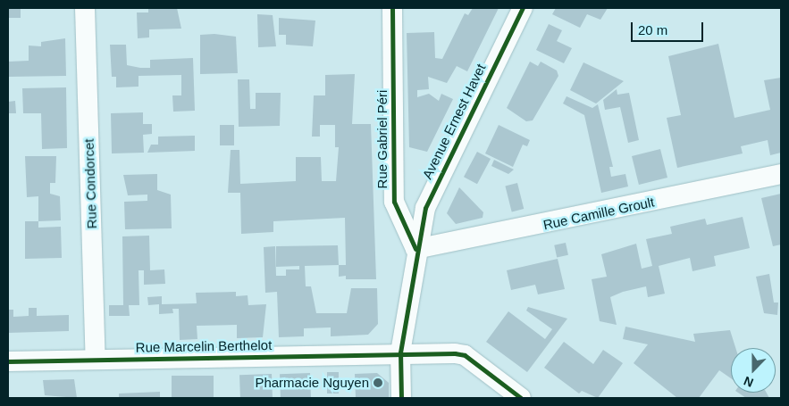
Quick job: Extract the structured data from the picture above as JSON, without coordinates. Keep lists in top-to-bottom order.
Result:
{
  "streets": {
    "street": [
      "Avenue Ernest Havet",
      "Rue Gabriel Péri",
      "Rue Condorcet",
      "Rue Camille Groult",
      "Rue Marcelin Berthelot"
    ]
  },
  "crossings": [
    ["Avenue Ernest Havet", "Rue Gabriel Péri"],
    ["Avenue Ernest Havet", "Rue Camille Groult"],
    ["Rue Gabriel Péri", "Rue Camille Groult"],
    ["Rue Condorcet", "Rue Marcelin Berthelot"]
  ],
  "places": ["Pharmacie Nguyen"],
  "scale_bar": "20 m",
  "north": "bottom"
}
